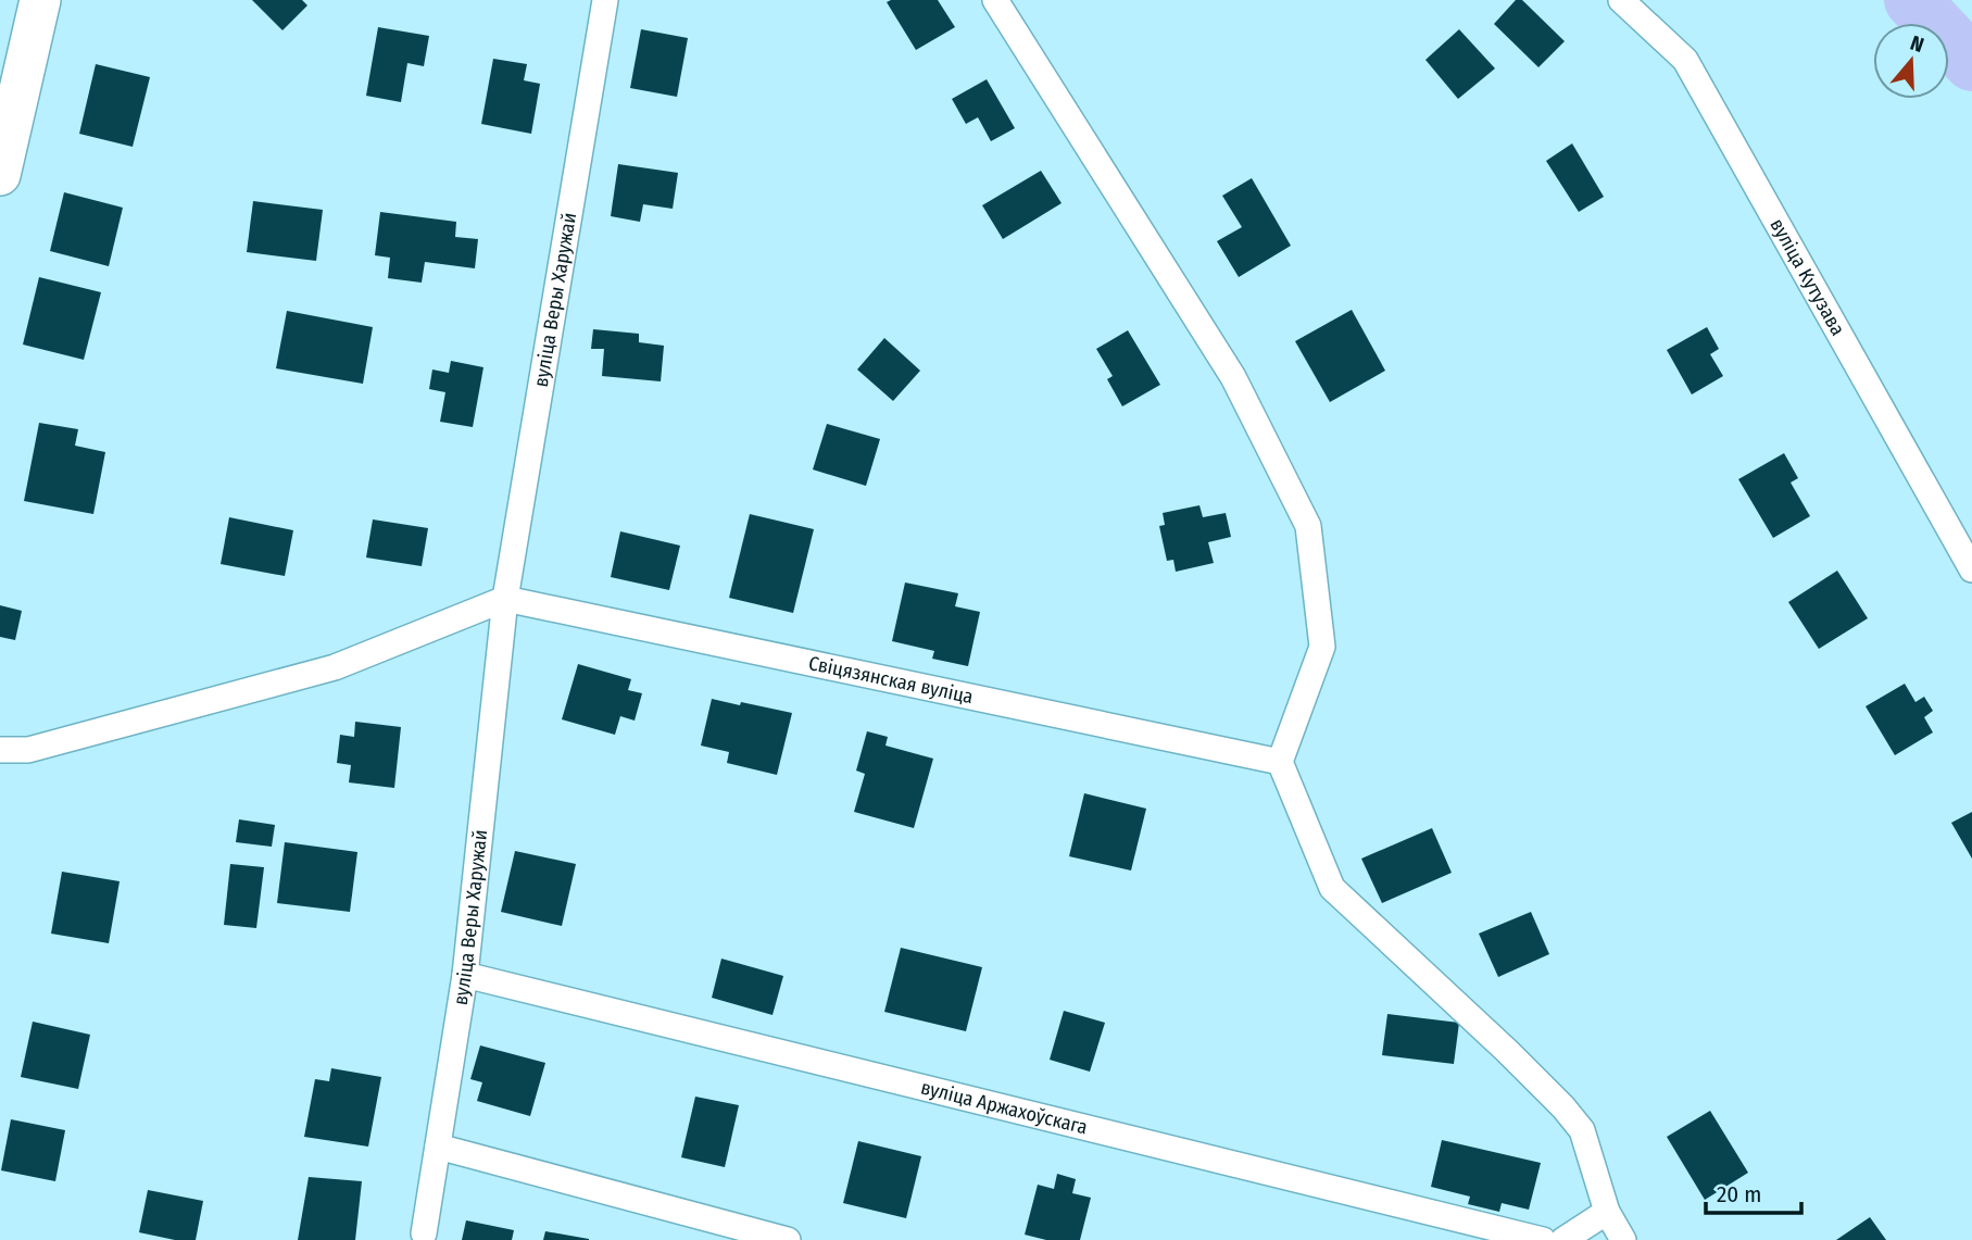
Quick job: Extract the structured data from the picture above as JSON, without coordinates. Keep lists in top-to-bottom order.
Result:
{
  "streets": {
    "street": [
      "вуліца Кутузава",
      "вуліца Веры Харужай",
      "Свіцязянская вуліца",
      "вуліца Аржахоўскага"
    ]
  },
  "crossings": [
    ["вуліца Веры Харужай", "Свіцязянская вуліца"],
    ["вуліца Веры Харужай", "вуліца Аржахоўскага"]
  ],
  "scale_bar": "20 m",
  "north": "top"
}
